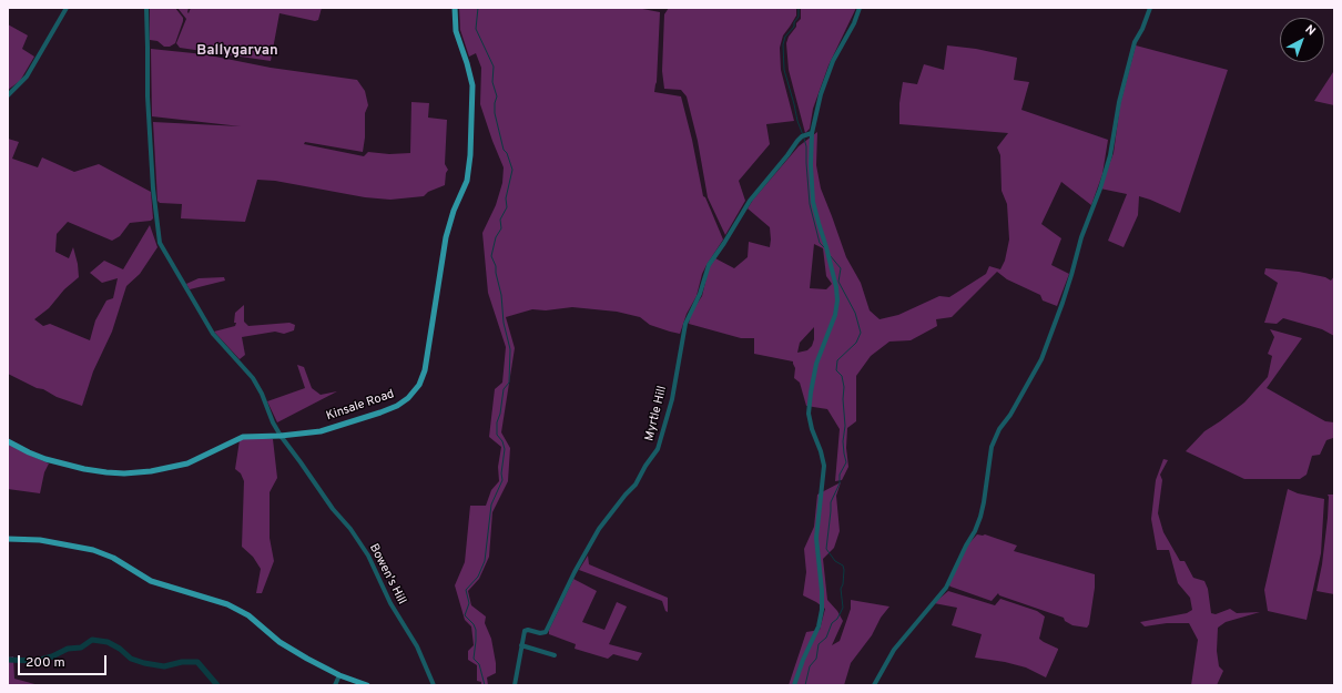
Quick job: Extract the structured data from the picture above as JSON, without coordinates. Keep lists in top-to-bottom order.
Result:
{
  "streets": {
    "main road": ["Kinsale Road"],
    "street": ["Myrtle Hill", "Bowen's Hill"]
  },
  "crossings": [
    ["Kinsale Road", "Bowen's Hill"]
  ],
  "districts": ["Ballygarvan"],
  "scale_bar": "200 m",
  "north": "top right"
}
